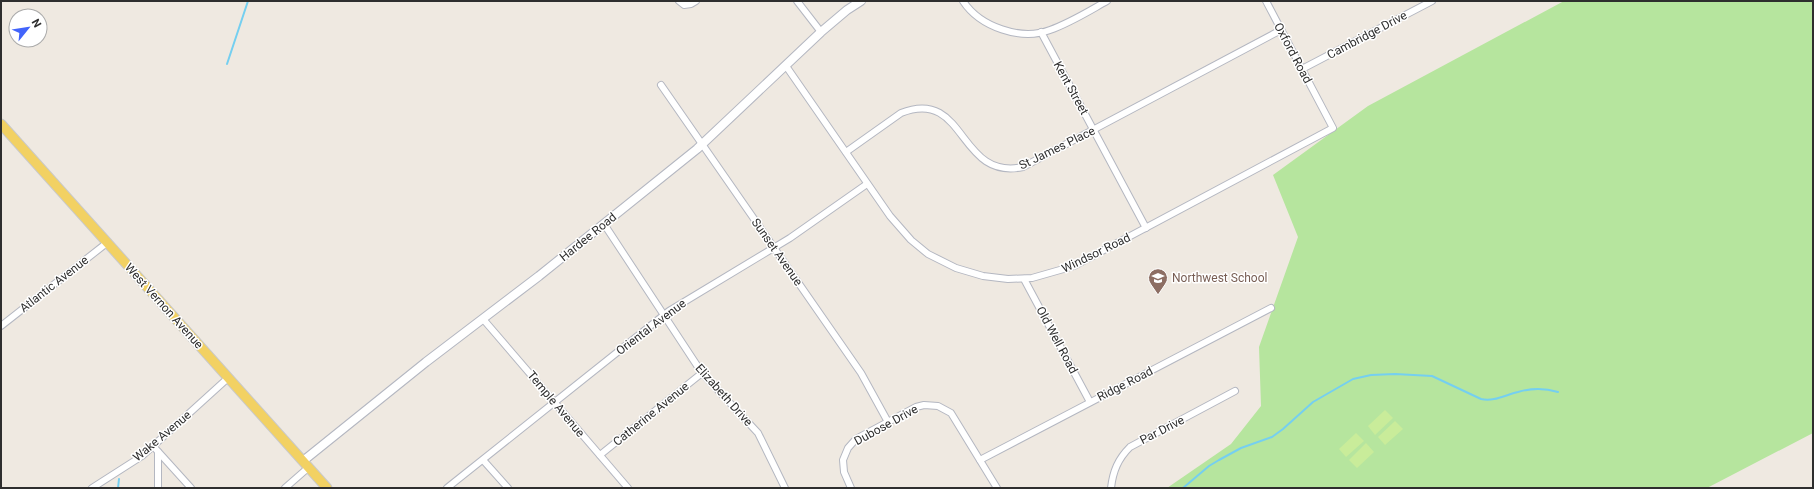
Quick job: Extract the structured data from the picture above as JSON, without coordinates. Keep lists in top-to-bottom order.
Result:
{
  "streets": {
    "main road": ["West Vernon Avenue"],
    "street": [
      "Cambridge Drive",
      "Oxford Road",
      "Kent Street",
      "St James Place",
      "Hardee Road",
      "Sunset Avenue",
      "Windsor Road",
      "Atlantic Avenue",
      "Oriental Avenue",
      "Old Well Road",
      "Ridge Road",
      "Elizabeth Drive",
      "Temple Avenue",
      "Catherine Avenue",
      "Dubose Drive",
      "Par Drive",
      "Wake Avenue"
    ]
  },
  "crossings": [
    ["Cambridge Drive", "Oxford Road"],
    ["Oxford Road", "St James Place"],
    ["Oxford Road", "Windsor Road"],
    ["Kent Street", "St James Place"],
    ["Kent Street", "Windsor Road"],
    ["St James Place", "Windsor Road"],
    ["Hardee Road", "Sunset Avenue"],
    ["Hardee Road", "Windsor Road"],
    ["Hardee Road", "West Vernon Avenue"],
    ["Hardee Road", "Elizabeth Drive"],
    ["Hardee Road", "Temple Avenue"],
    ["Sunset Avenue", "Oriental Avenue"],
    ["Sunset Avenue", "Dubose Drive"],
    ["Windsor Road", "Oriental Avenue"],
    ["Windsor Road", "Old Well Road"],
    ["Atlantic Avenue", "West Vernon Avenue"],
    ["West Vernon Avenue", "Wake Avenue"],
    ["Oriental Avenue", "Elizabeth Drive"],
    ["Oriental Avenue", "Temple Avenue"],
    ["Old Well Road", "Ridge Road"],
    ["Ridge Road", "Dubose Drive"],
    ["Elizabeth Drive", "Catherine Avenue"],
    ["Temple Avenue", "Catherine Avenue"]
  ],
  "places": {
    "school or university": ["Northwest School"]
  },
  "north": "top right"
}
